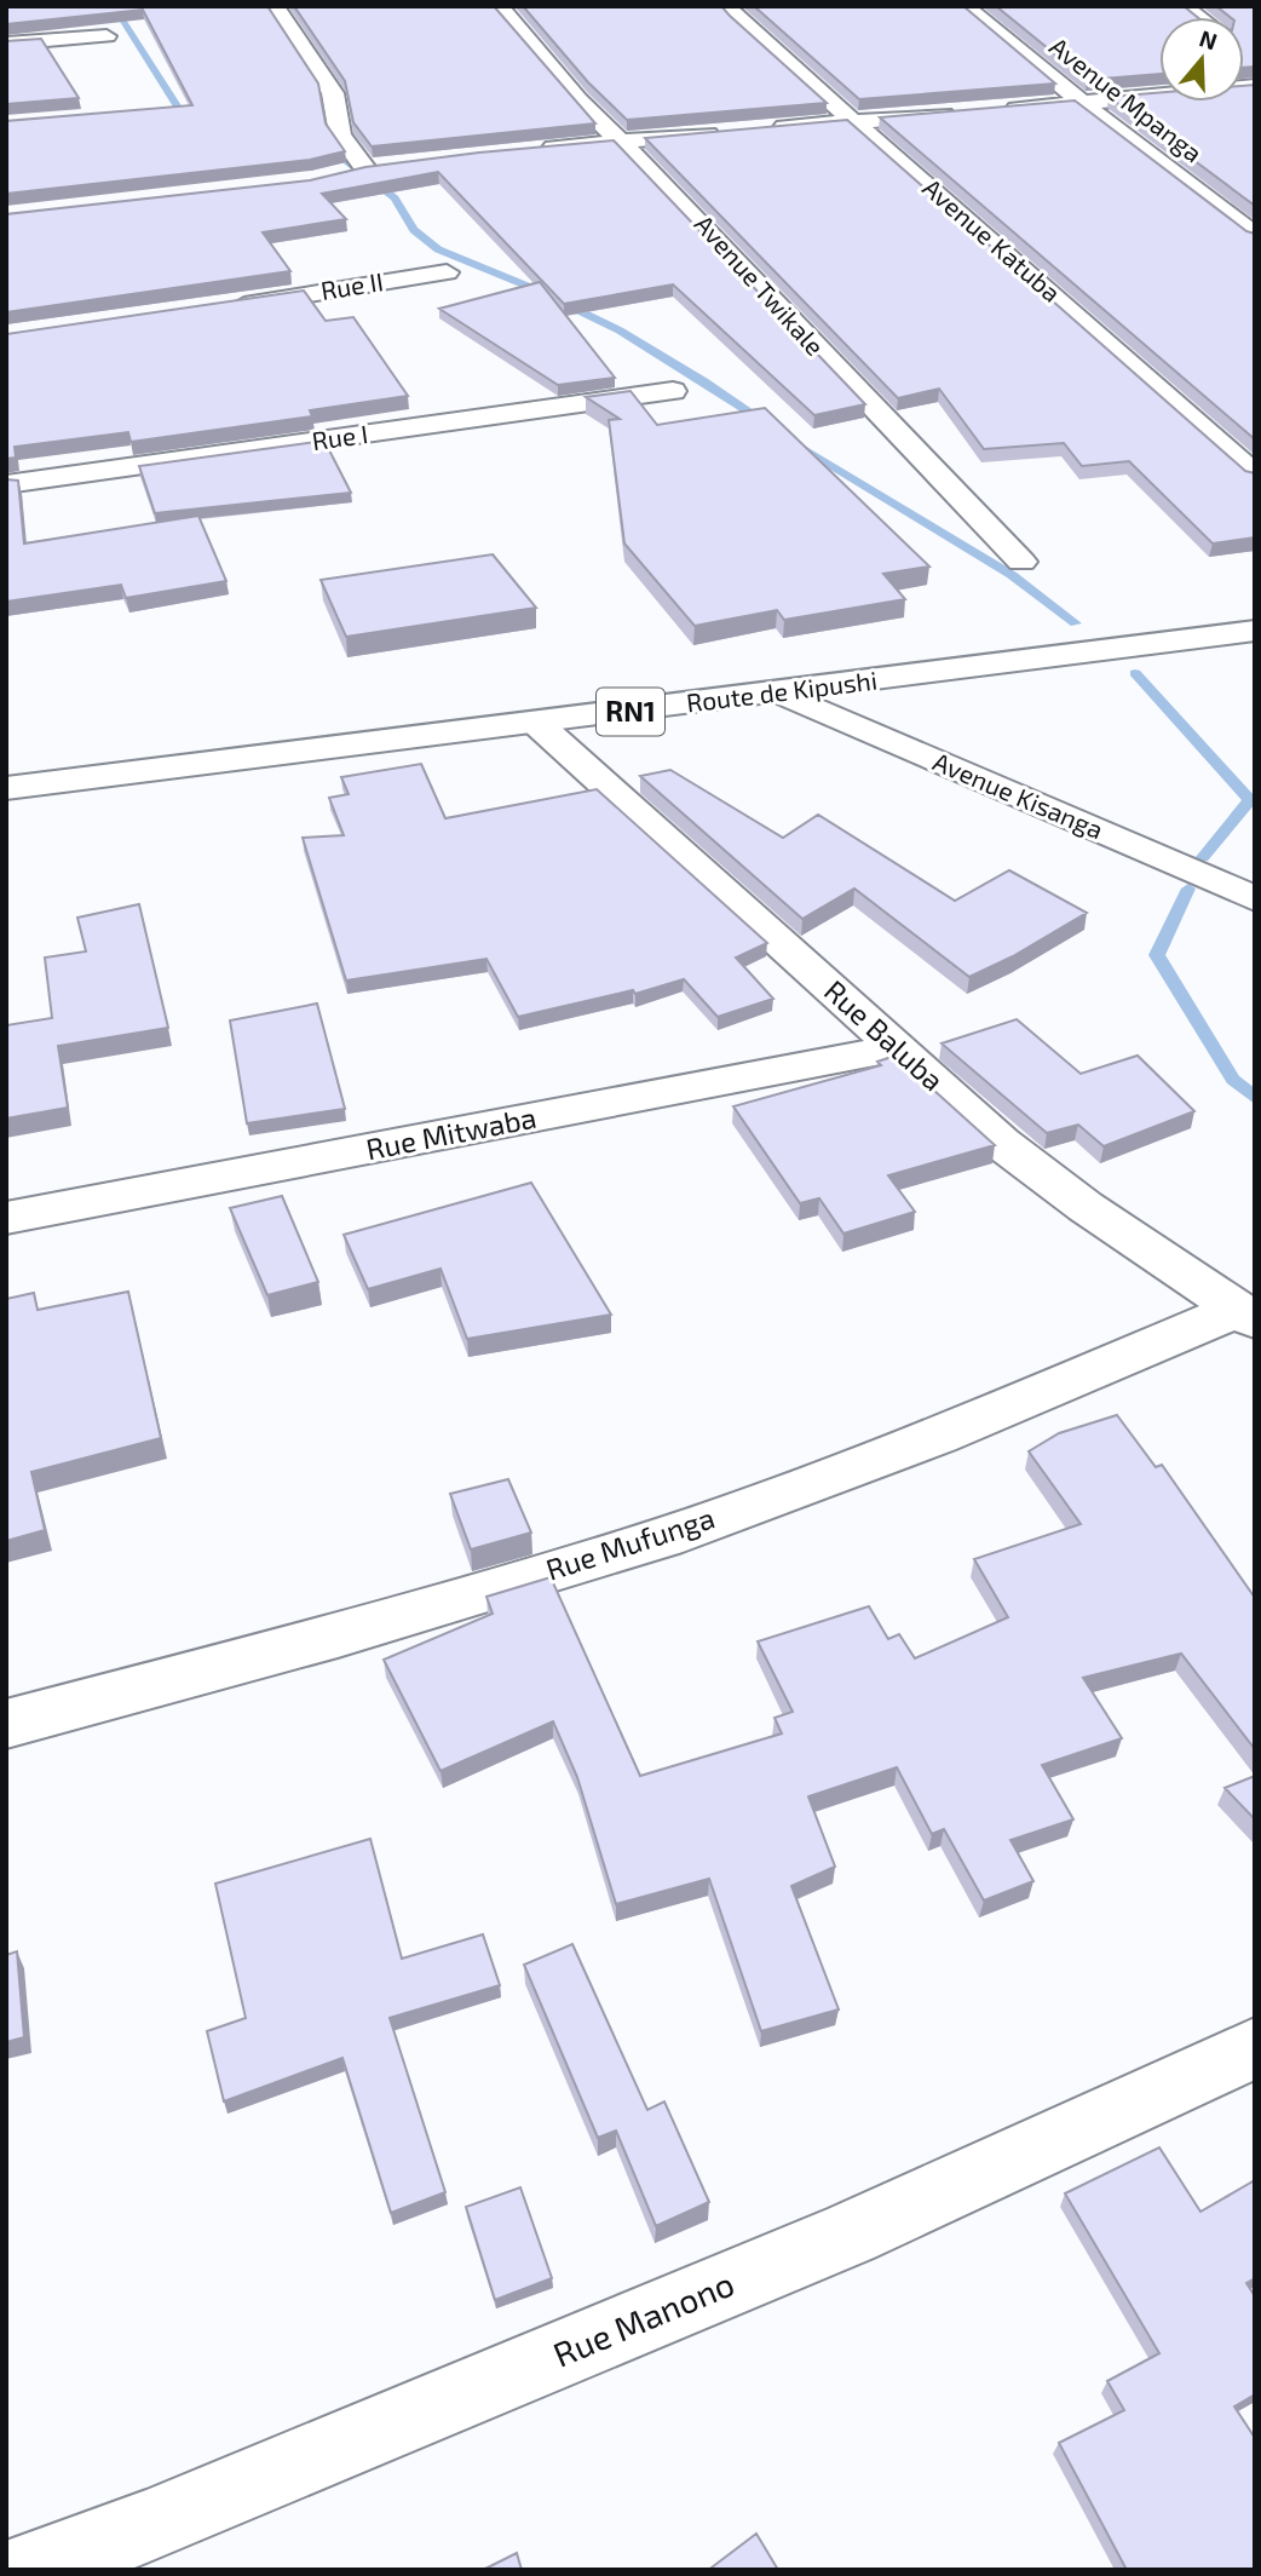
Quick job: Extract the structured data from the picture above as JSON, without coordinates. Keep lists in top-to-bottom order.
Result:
{
  "streets": {
    "main road": [
      "Avenue Mpanga",
      "Avenue Katuba",
      "Avenue Twikale",
      "Rue II",
      "Rue I",
      "Route de Kipushi",
      "RN1",
      "Avenue Kisanga",
      "Rue Baluba",
      "Rue Mitwaba",
      "Rue Mufunga",
      "Rue Manono"
    ]
  },
  "crossings": [
    ["Route de Kipushi", "Avenue Kisanga"],
    ["Route de Kipushi", "Rue Baluba"],
    ["Rue Baluba", "Rue Mitwaba"],
    ["Rue Baluba", "Rue Mufunga"]
  ],
  "north": "top"
}
